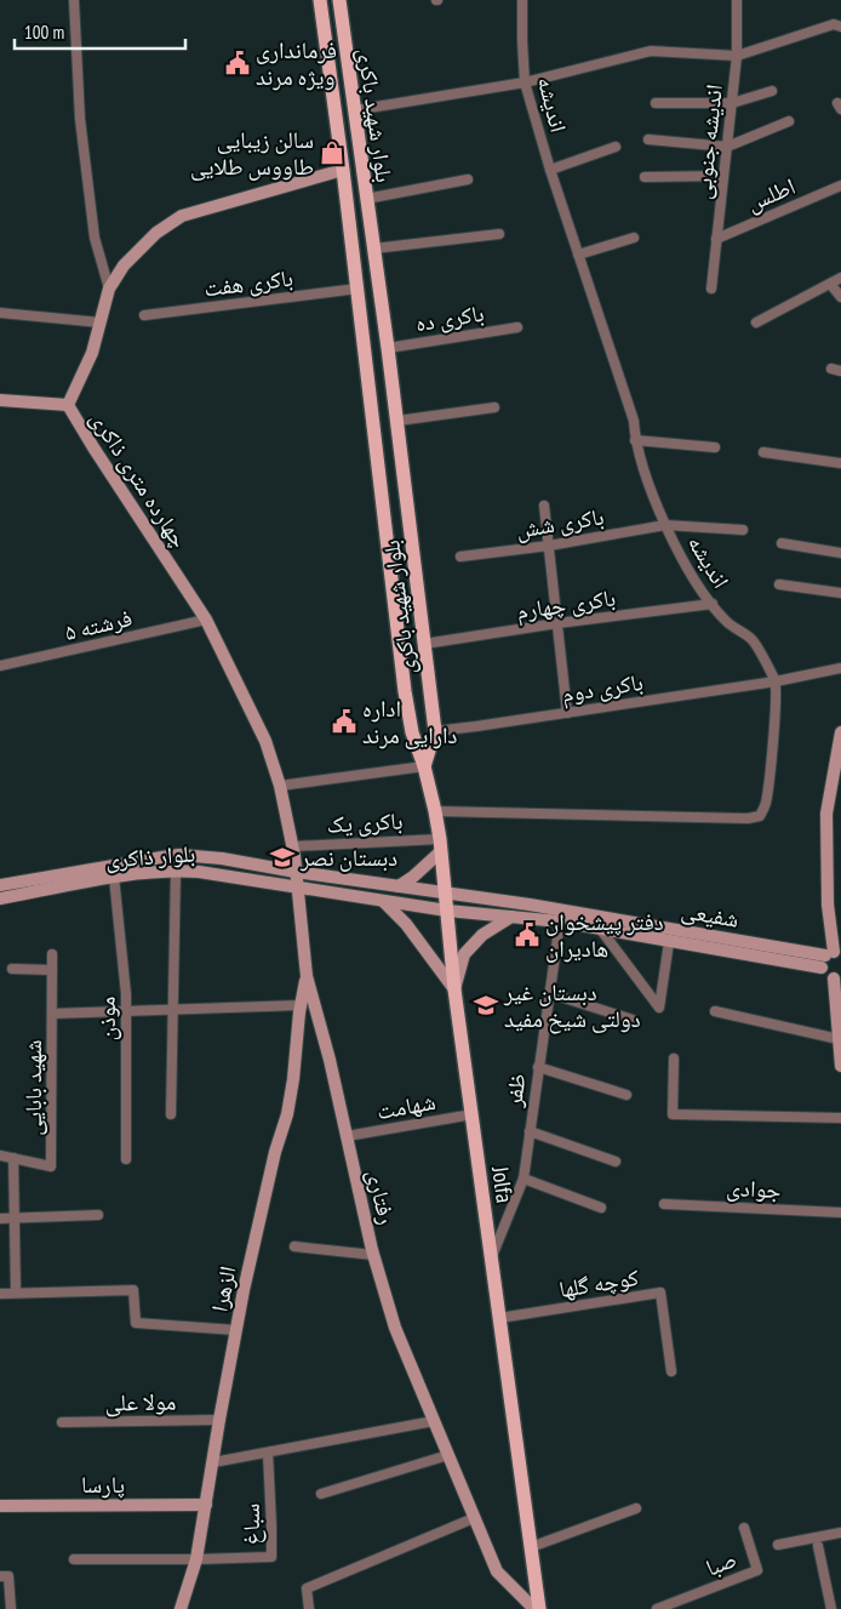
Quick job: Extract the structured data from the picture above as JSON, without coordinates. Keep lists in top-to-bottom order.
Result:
{
  "streets": {
    "main road": ["بلوار شهید باکری", "Jolfa"],
    "street": [
      "اندیشه",
      "اندیشه جنوبی",
      "اطلس",
      "باکری هفت",
      "باکری ده",
      "چهارده متری ذاکری",
      "باکری شش",
      "باکری چهارم",
      "فرشته ۵",
      "باکری دوم",
      "باکری یک",
      "بلوار ذاکری",
      "شفیعی",
      "موذن",
      "شهید بابایی",
      "ظفر",
      "شهامت",
      "جوادی",
      "رفتاری",
      "کوچه گلها",
      "الزهرا",
      "مولا علی",
      "پارسا",
      "سباغ",
      "صبا"
    ]
  },
  "crossings": [
    ["اندیشه", "باکری شش"],
    ["اندیشه", "باکری چهارم"],
    ["اندیشه", "باکری دوم"],
    ["بلوار شهید باکری", "باکری هفت"],
    ["بلوار شهید باکری", "باکری ده"],
    ["بلوار شهید باکری", "چهارده متری ذاکری"],
    ["بلوار شهید باکری", "باکری چهارم"],
    ["بلوار شهید باکری", "باکری دوم"],
    ["بلوار شهید باکری", "Jolfa"],
    ["اندیشه جنوبی", "اطلس"],
    ["چهارده متری ذاکری", "فرشته ۵"],
    ["چهارده متری ذاکری", "باکری یک"],
    ["چهارده متری ذاکری", "بلوار ذاکری"],
    ["چهارده متری ذاکری", "رفتاری"],
    ["چهارده متری ذاکری", "الزهرا"],
    ["باکری یک", "Jolfa"],
    ["بلوار ذاکری", "شفیعی"],
    ["بلوار ذاکری", "موذن"],
    ["بلوار ذاکری", "Jolfa"],
    ["شفیعی", "ظفر"],
    ["شفیعی", "Jolfa"],
    ["ظفر", "Jolfa"],
    ["شهامت", "Jolfa"],
    ["شهامت", "رفتاری"],
    ["Jolfa", "رفتاری"],
    ["Jolfa", "کوچه گلها"],
    ["رفتاری", "الزهرا"],
    ["الزهرا", "مولا علی"],
    ["الزهرا", "پارسا"],
    ["الزهرا", "سباغ"]
  ],
  "places": {
    "public building": ["فرمانداری ویژه مرند", "اداره دارایی مرند", "دفتر پیشخوان هادیران"],
    "shop": ["سالن زیبایی طاووس طلایی"],
    "school or university": ["دبستان نصر", "دبستان غیر دولتی شیخ مفید"]
  },
  "scale_bar": "100 m"
}
